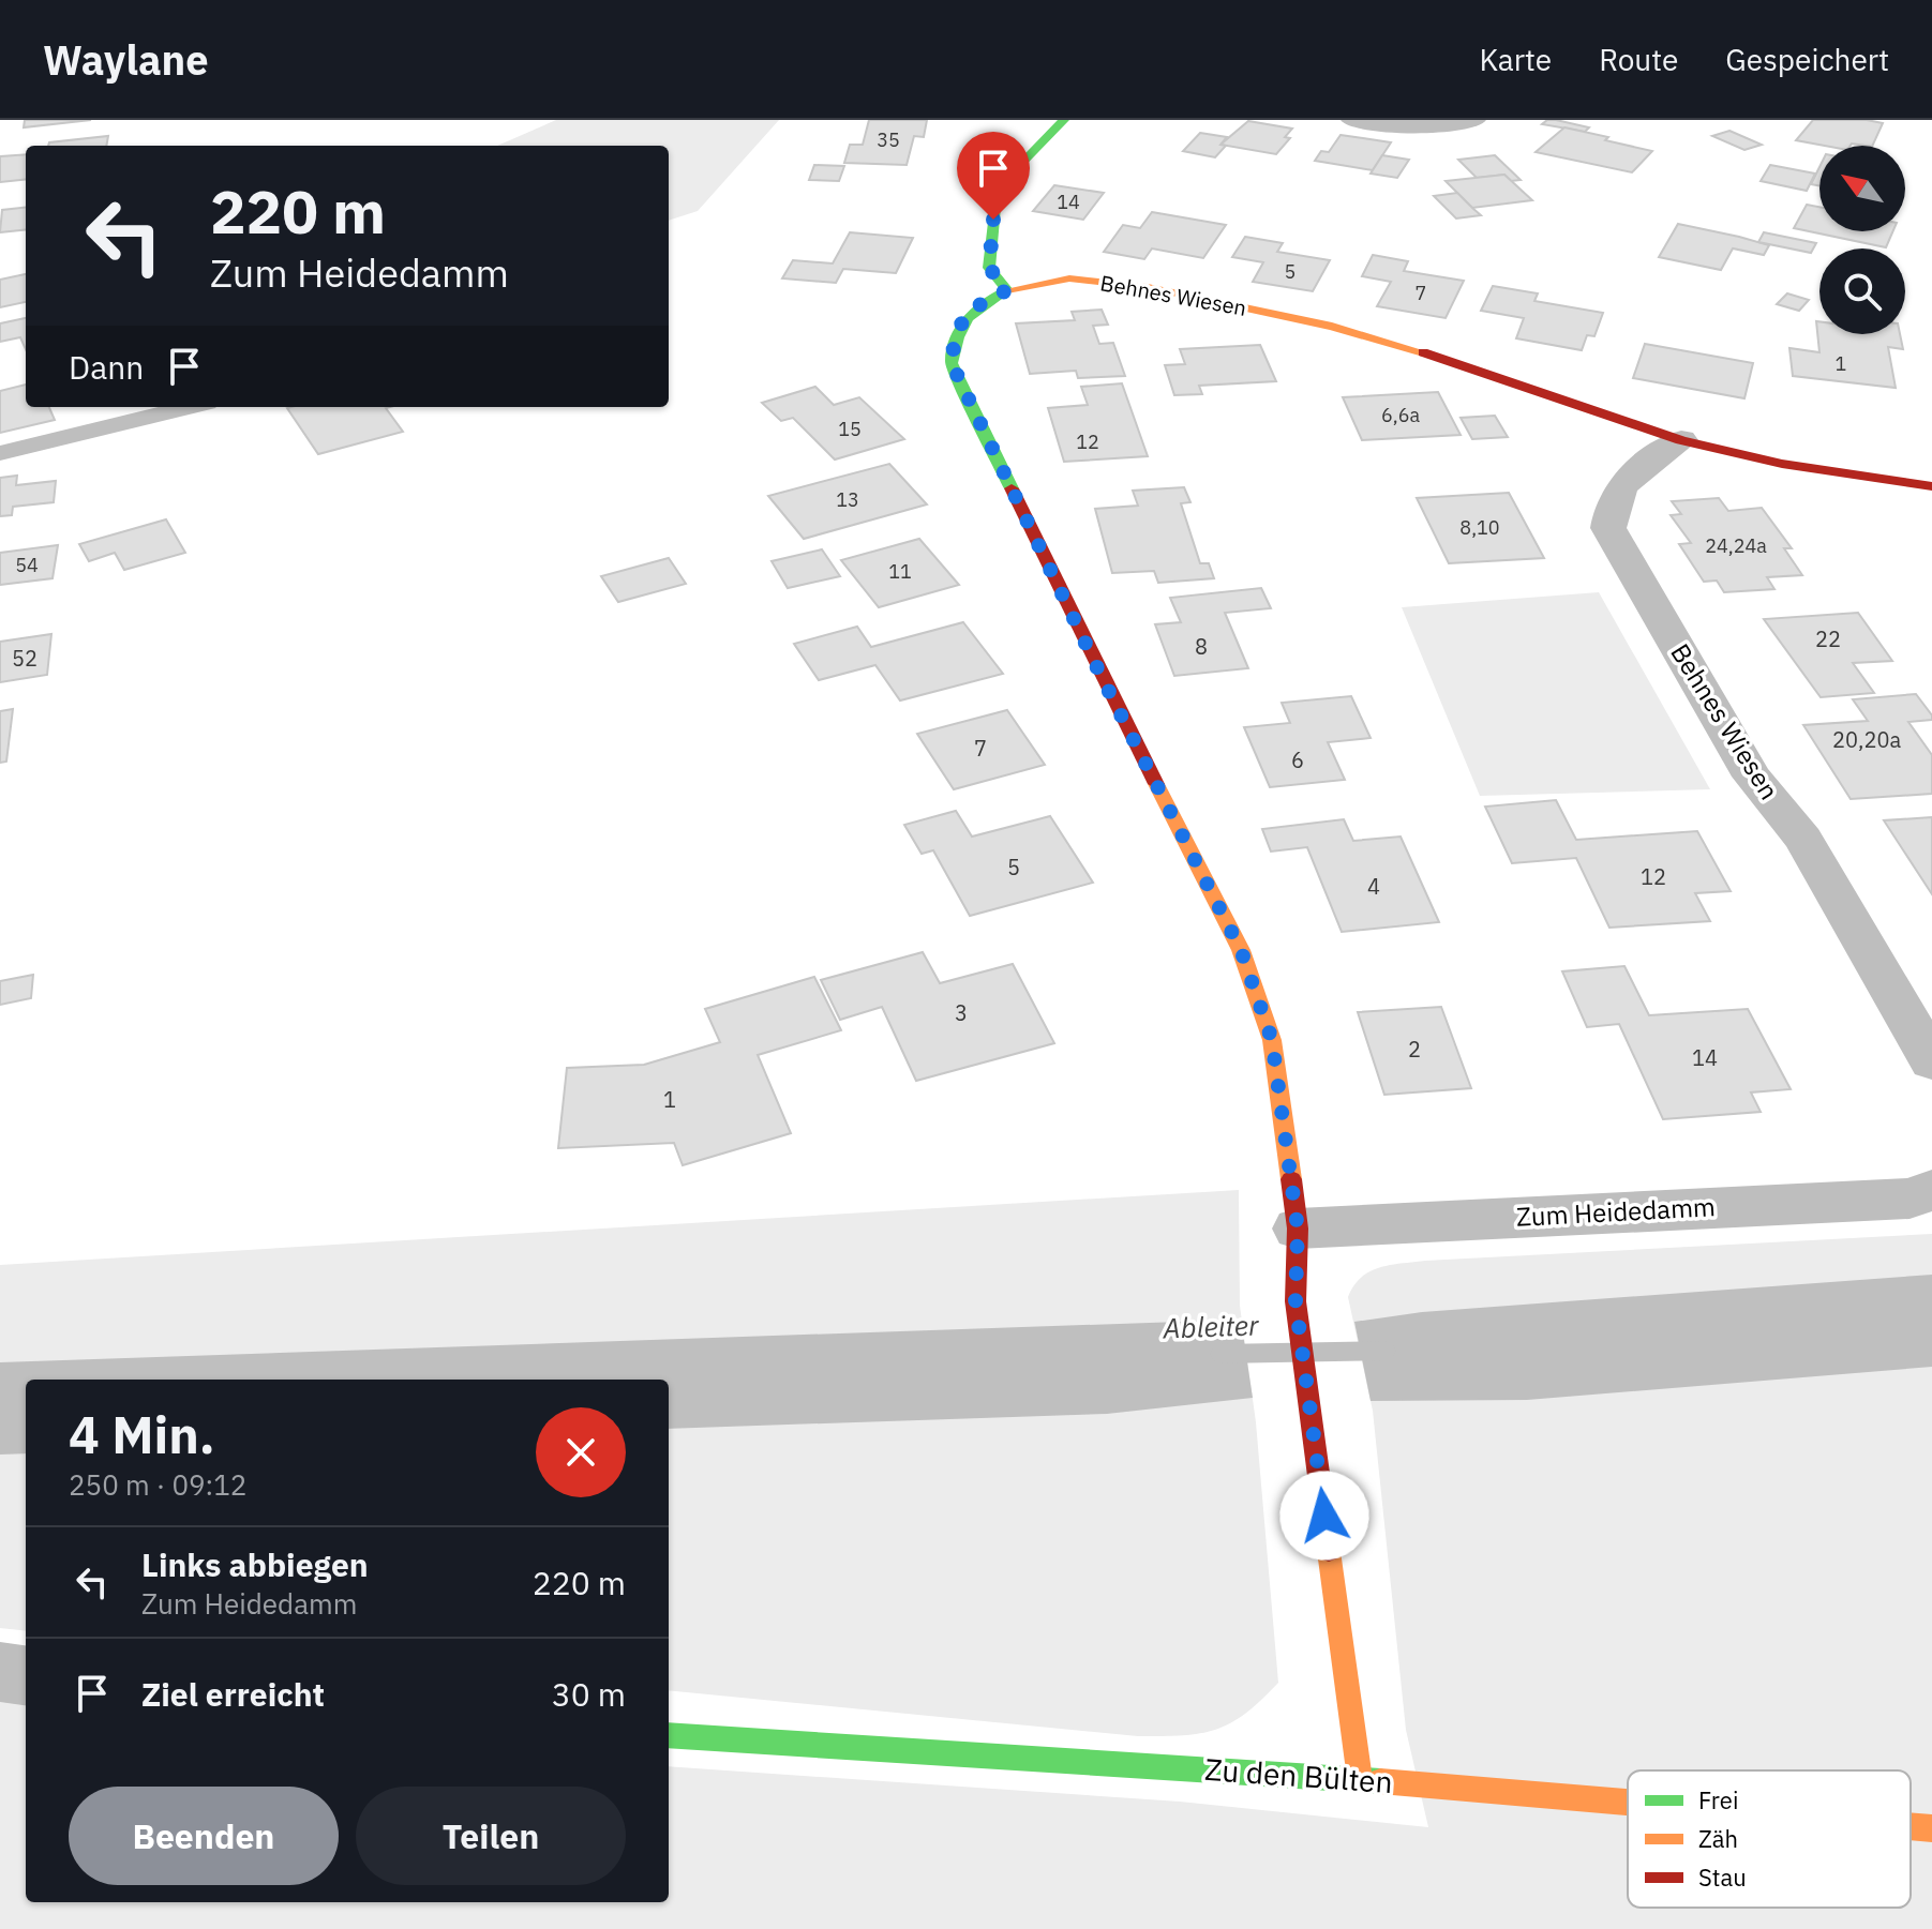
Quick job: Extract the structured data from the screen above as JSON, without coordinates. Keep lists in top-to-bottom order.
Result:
{
  "streets": {
    "street": ["Behnes Wiesen", "Zum Heidedamm", "Zu den Bülten"]
  },
  "water": ["Ableiter"],
  "house_numbers": [
    "35",
    "14",
    "5",
    "7",
    "1",
    "6,6a",
    "15",
    "12",
    "13",
    "8,10",
    "24,24a",
    "54",
    "11",
    "22",
    "8",
    "52",
    "20,20a",
    "7",
    "6",
    "5",
    "12",
    "4",
    "3",
    "2",
    "14",
    "1"
  ],
  "legend": ["Frei", "Zäh", "Stau"],
  "north": "top left",
  "page": {
    "header": "Waylane",
    "nav": ["Karte", "Route", "Gespeichert"],
    "turn": ["220 m", "Zum Heidedamm"],
    "then": "Dann",
    "heading": ["4 Min.", "250 m · 09:12"],
    "list": [
      {
        "name": "Links abbiegen",
        "note": "Zum Heidedamm",
        "value": "220 m"
      },
      {
        "name": "Ziel erreicht",
        "value": "30 m"
      }
    ],
    "buttons": ["Beenden", "Teilen"]
  }
}
